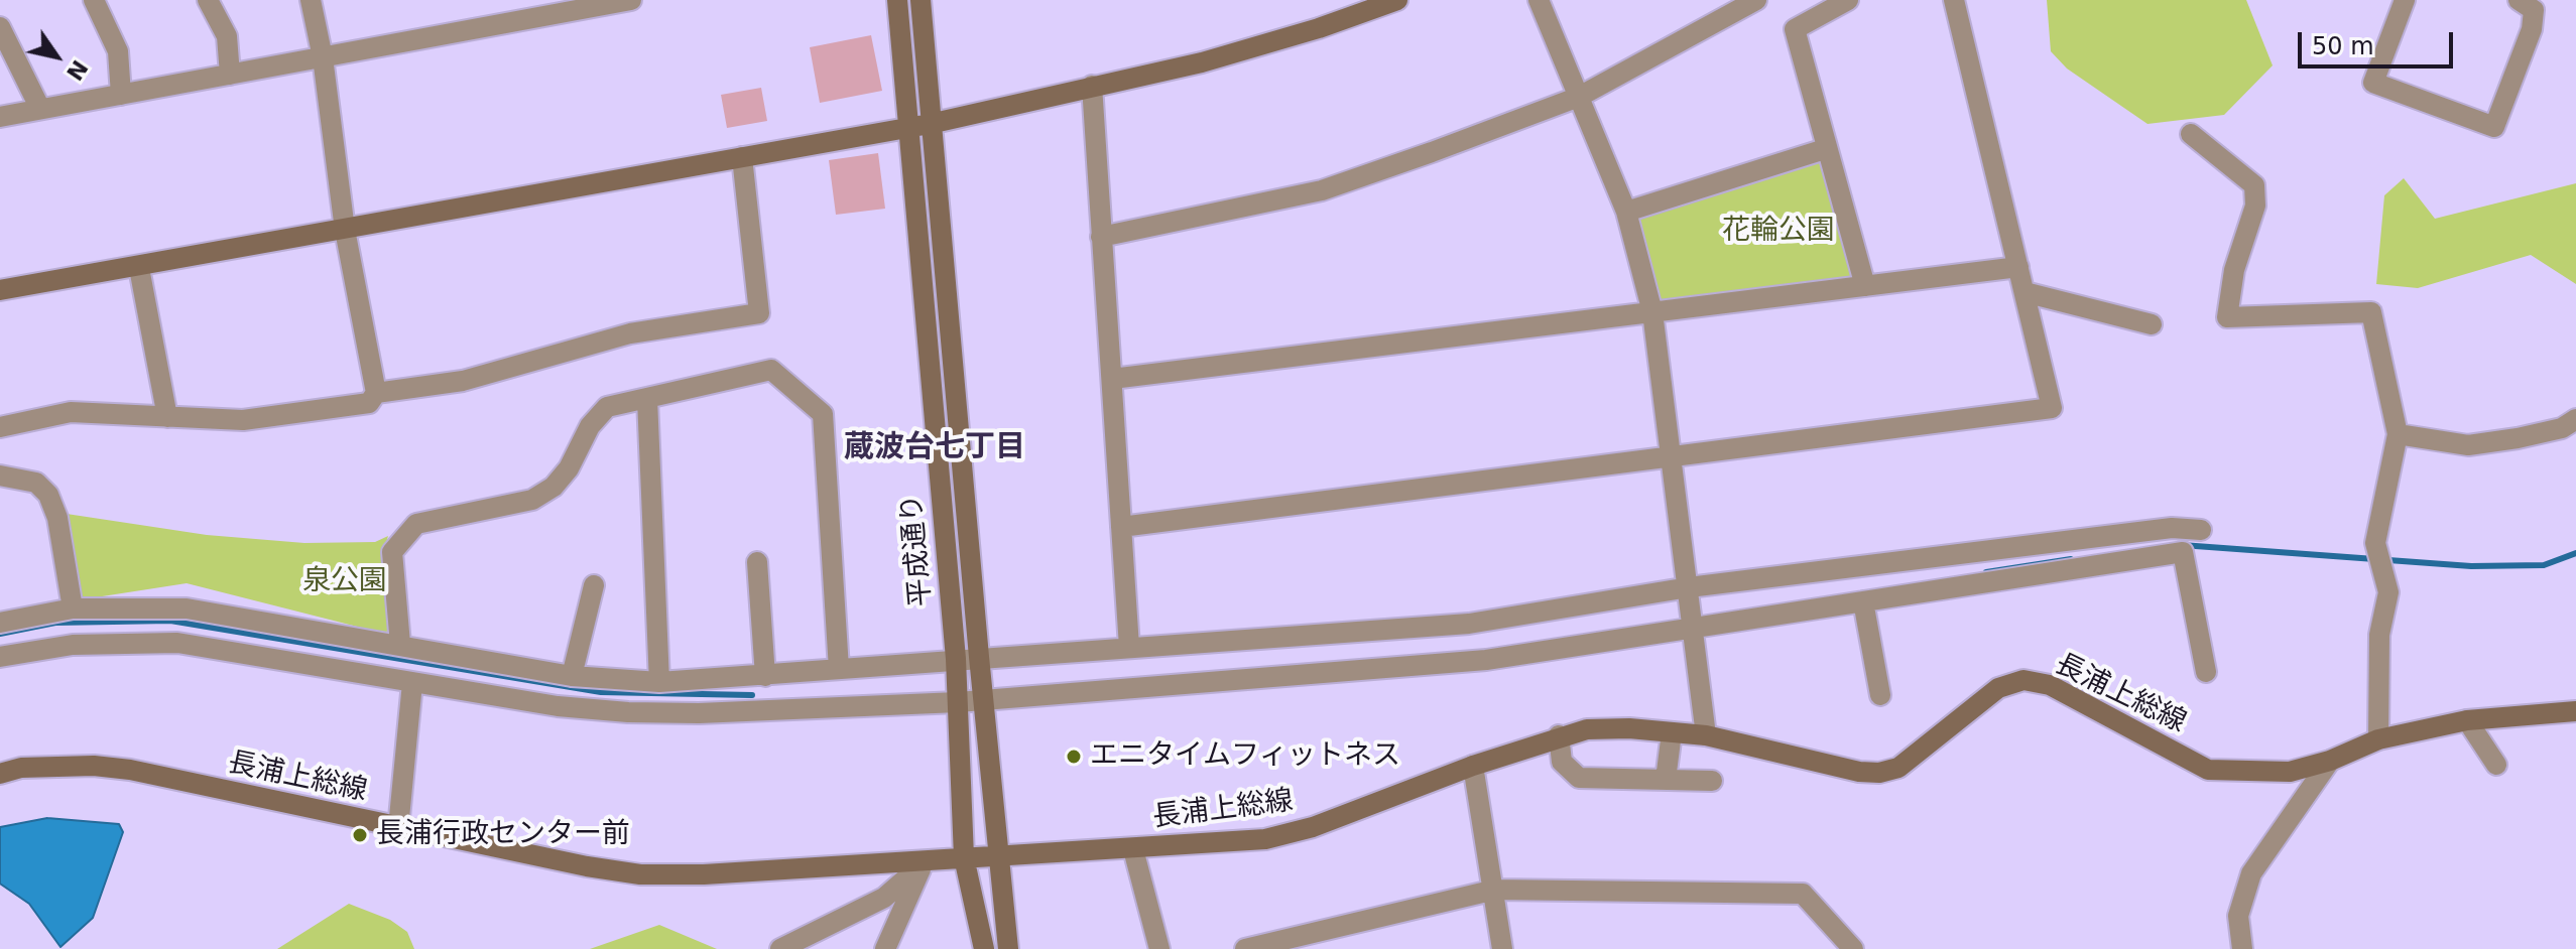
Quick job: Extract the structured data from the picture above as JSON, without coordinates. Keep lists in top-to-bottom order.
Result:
{
  "streets": {
    "street": ["平成通り", "長浦上総線"]
  },
  "crossings": [
    ["平成通り", "長浦上総線"]
  ],
  "districts": ["蔵波台七丁目"],
  "parks": ["花輪公園", "泉公園"],
  "places": ["エニタイムフィットネス", "長浦行政センター前"],
  "scale_bar": "50 m",
  "north": "bottom right"
}
